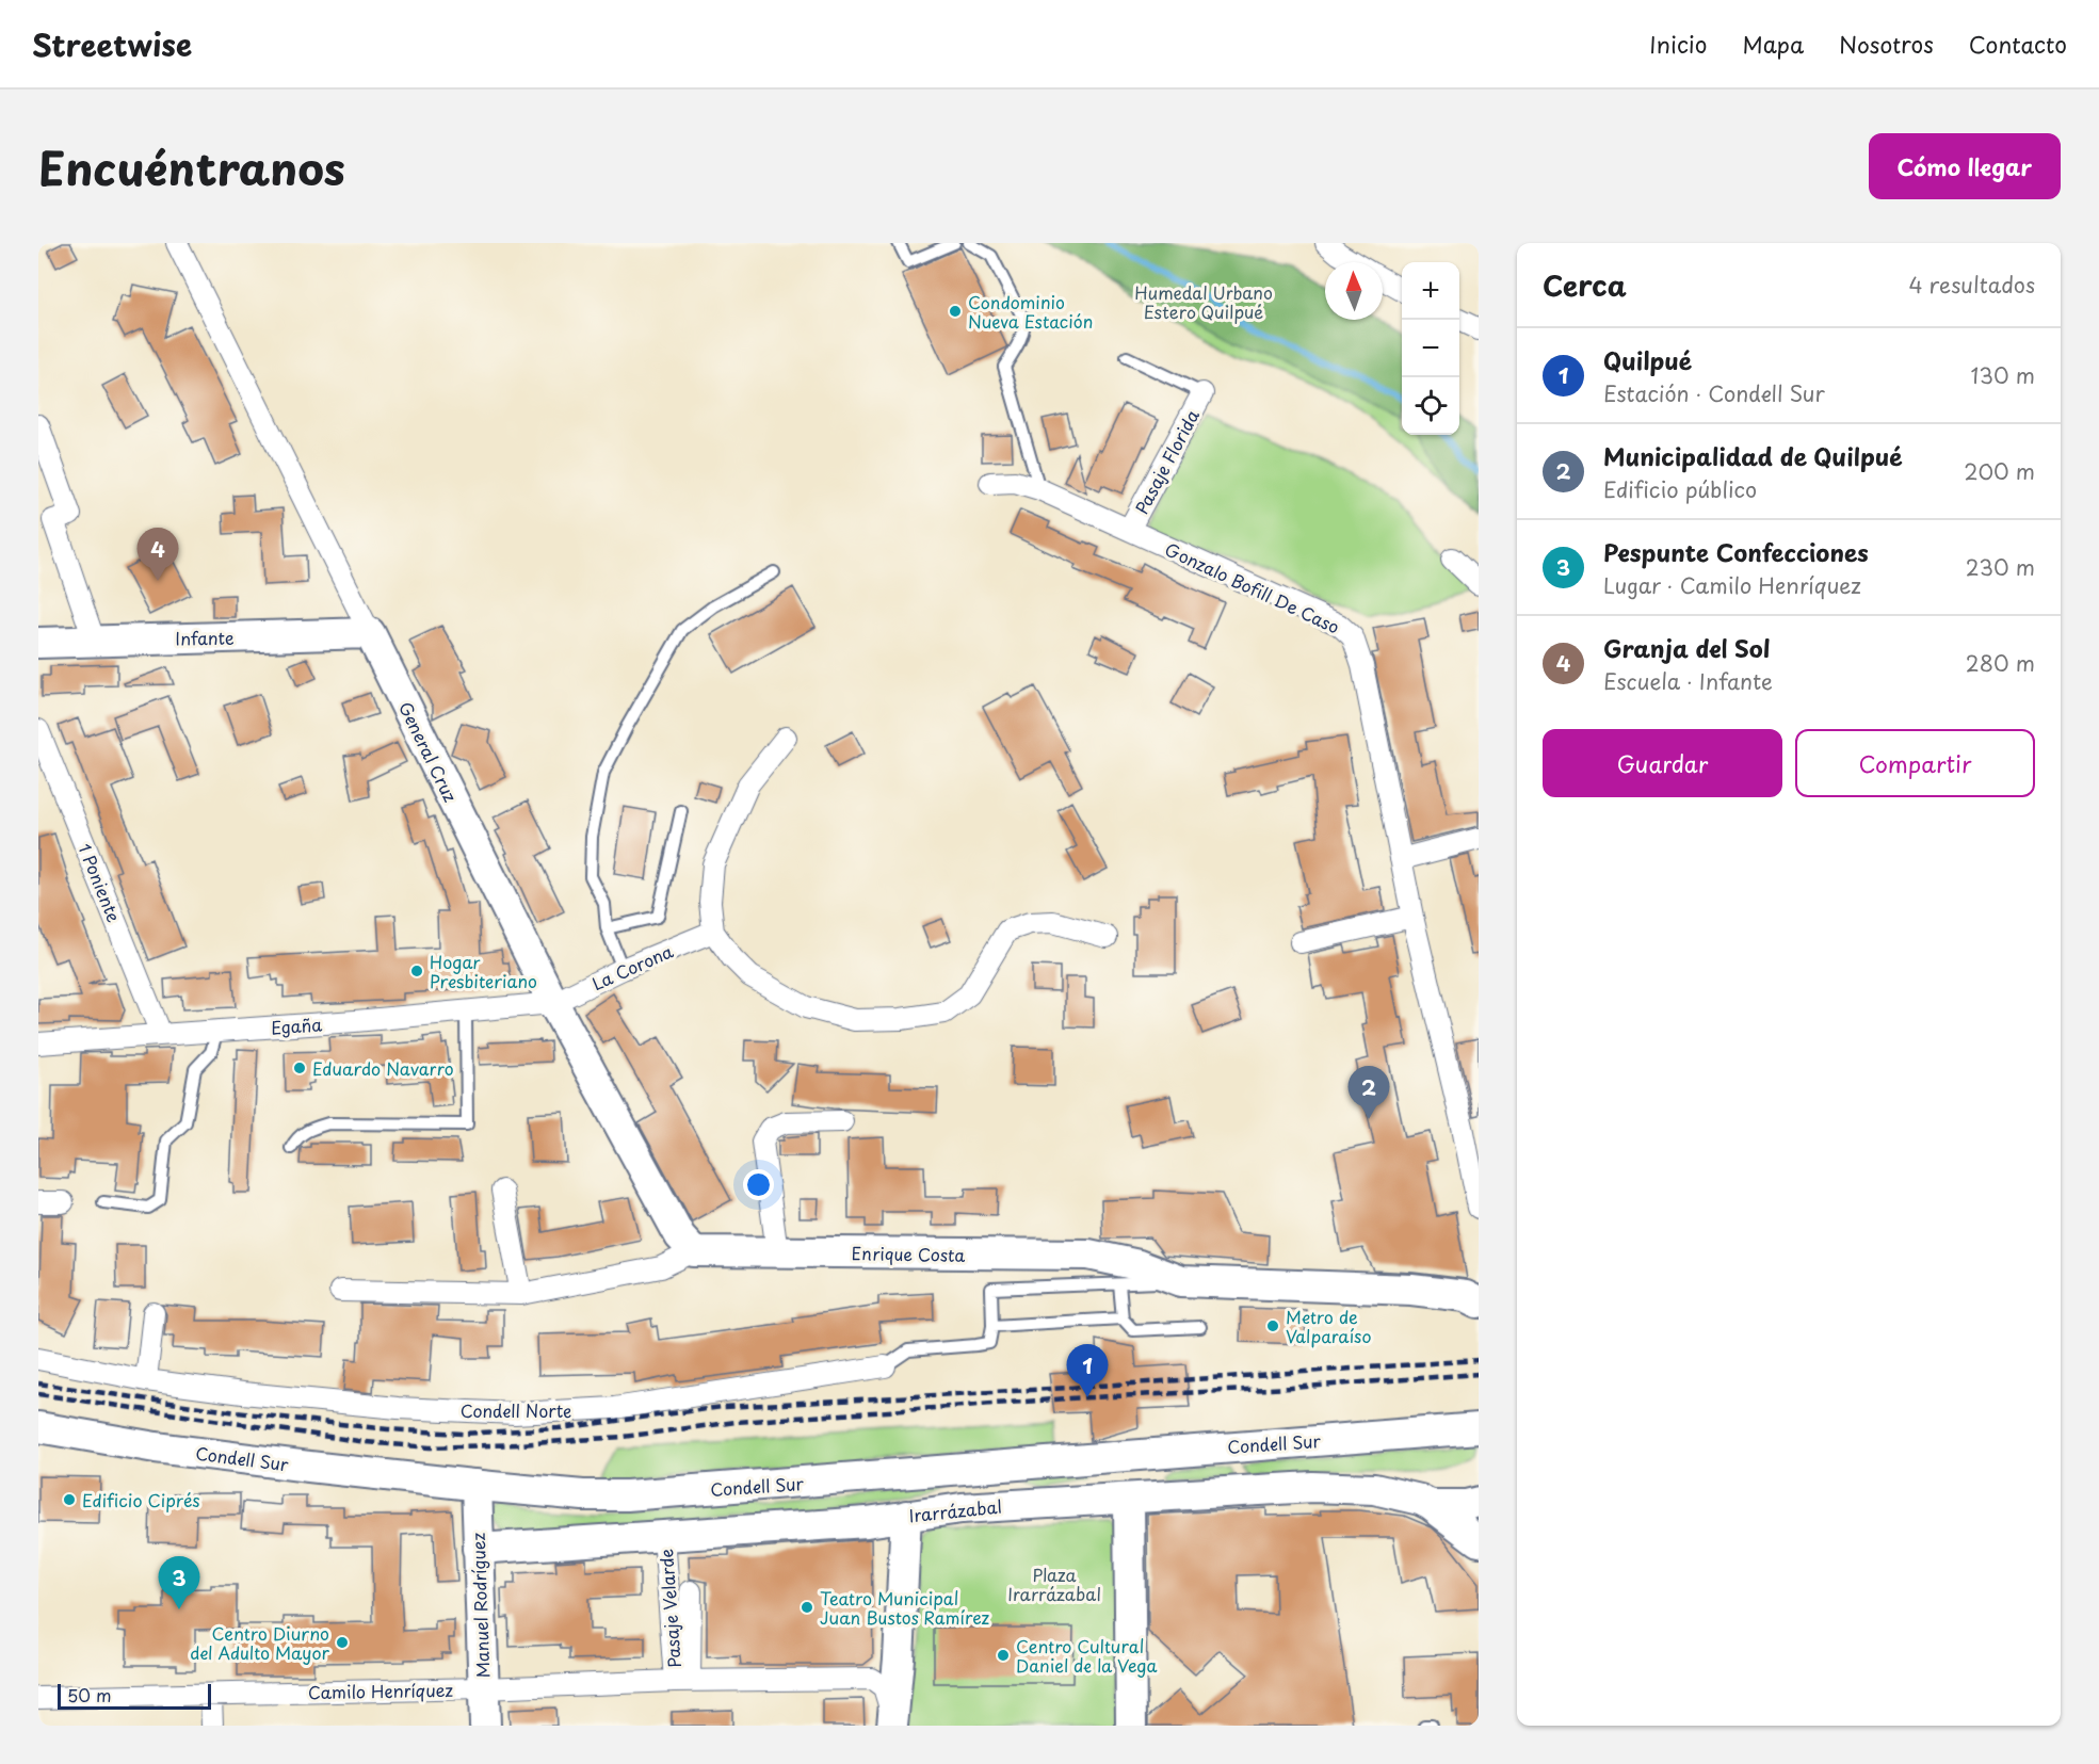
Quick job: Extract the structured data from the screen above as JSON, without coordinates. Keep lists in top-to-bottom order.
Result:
{
  "streets": {
    "street": [
      "Pasaje Florida",
      "Gonzalo Bofill De Caso",
      "Infante",
      "General Cruz",
      "1 Poniente",
      "La Corona",
      "Egaña",
      "Enrique Costa",
      "Condell Norte",
      "Condell Sur",
      "Irarrázabal",
      "Manuel Rodríguez",
      "Pasaje Velarde",
      "Camilo Henríquez"
    ]
  },
  "crossings": [
    ["Pasaje Florida", "Gonzalo Bofill De Caso"],
    ["Infante", "General Cruz"],
    ["General Cruz", "La Corona"],
    ["General Cruz", "Egaña"],
    ["General Cruz", "Enrique Costa"],
    ["1 Poniente", "Egaña"],
    ["La Corona", "Egaña"],
    ["Condell Sur", "Manuel Rodríguez"],
    ["Irarrázabal", "Manuel Rodríguez"],
    ["Irarrázabal", "Pasaje Velarde"],
    ["Manuel Rodríguez", "Camilo Henríquez"],
    ["Pasaje Velarde", "Camilo Henríquez"]
  ],
  "parks": ["Humedal Urbano Estero Quilpué", "Plaza Irarrázabal"],
  "places": [
    "Condominio Nueva Estación",
    "Hogar Presbiteriano",
    "Eduardo Navarro",
    "Metro de Valparaíso",
    "Edificio Ciprés",
    "Teatro Municipal Juan Bustos Ramírez",
    "Centro Diurno del Adulto Mayor",
    "Centro Cultural Daniel de la Vega"
  ],
  "scale_bar": "50 m",
  "north": "top",
  "page": {
    "header": "Streetwise",
    "nav": [
      "Inicio",
      "Mapa",
      "Nosotros",
      "Contacto"
    ],
    "title": "Encuéntranos",
    "buttons": [
      "Cómo llegar",
      ["Guardar", "Compartir"]
    ],
    "heading": ["Cerca", "4 resultados"],
    "map_buttons": ["+", "−"],
    "list": [
      {
        "mark": "1",
        "name": "Quilpué",
        "note": "Estación · Condell Sur",
        "value": "130 m"
      },
      {
        "mark": "2",
        "name": "Municipalidad de Quilpué",
        "note": "Edificio público",
        "value": "200 m"
      },
      {
        "mark": "3",
        "name": "Pespunte Confecciones",
        "note": "Lugar · Camilo Henríquez",
        "value": "230 m"
      },
      {
        "mark": "4",
        "name": "Granja del Sol",
        "note": "Escuela · Infante",
        "value": "280 m"
      }
    ],
    "pins": [
      "4",
      "2",
      "1",
      "3"
    ],
    "scale": "50 m"
  }
}
